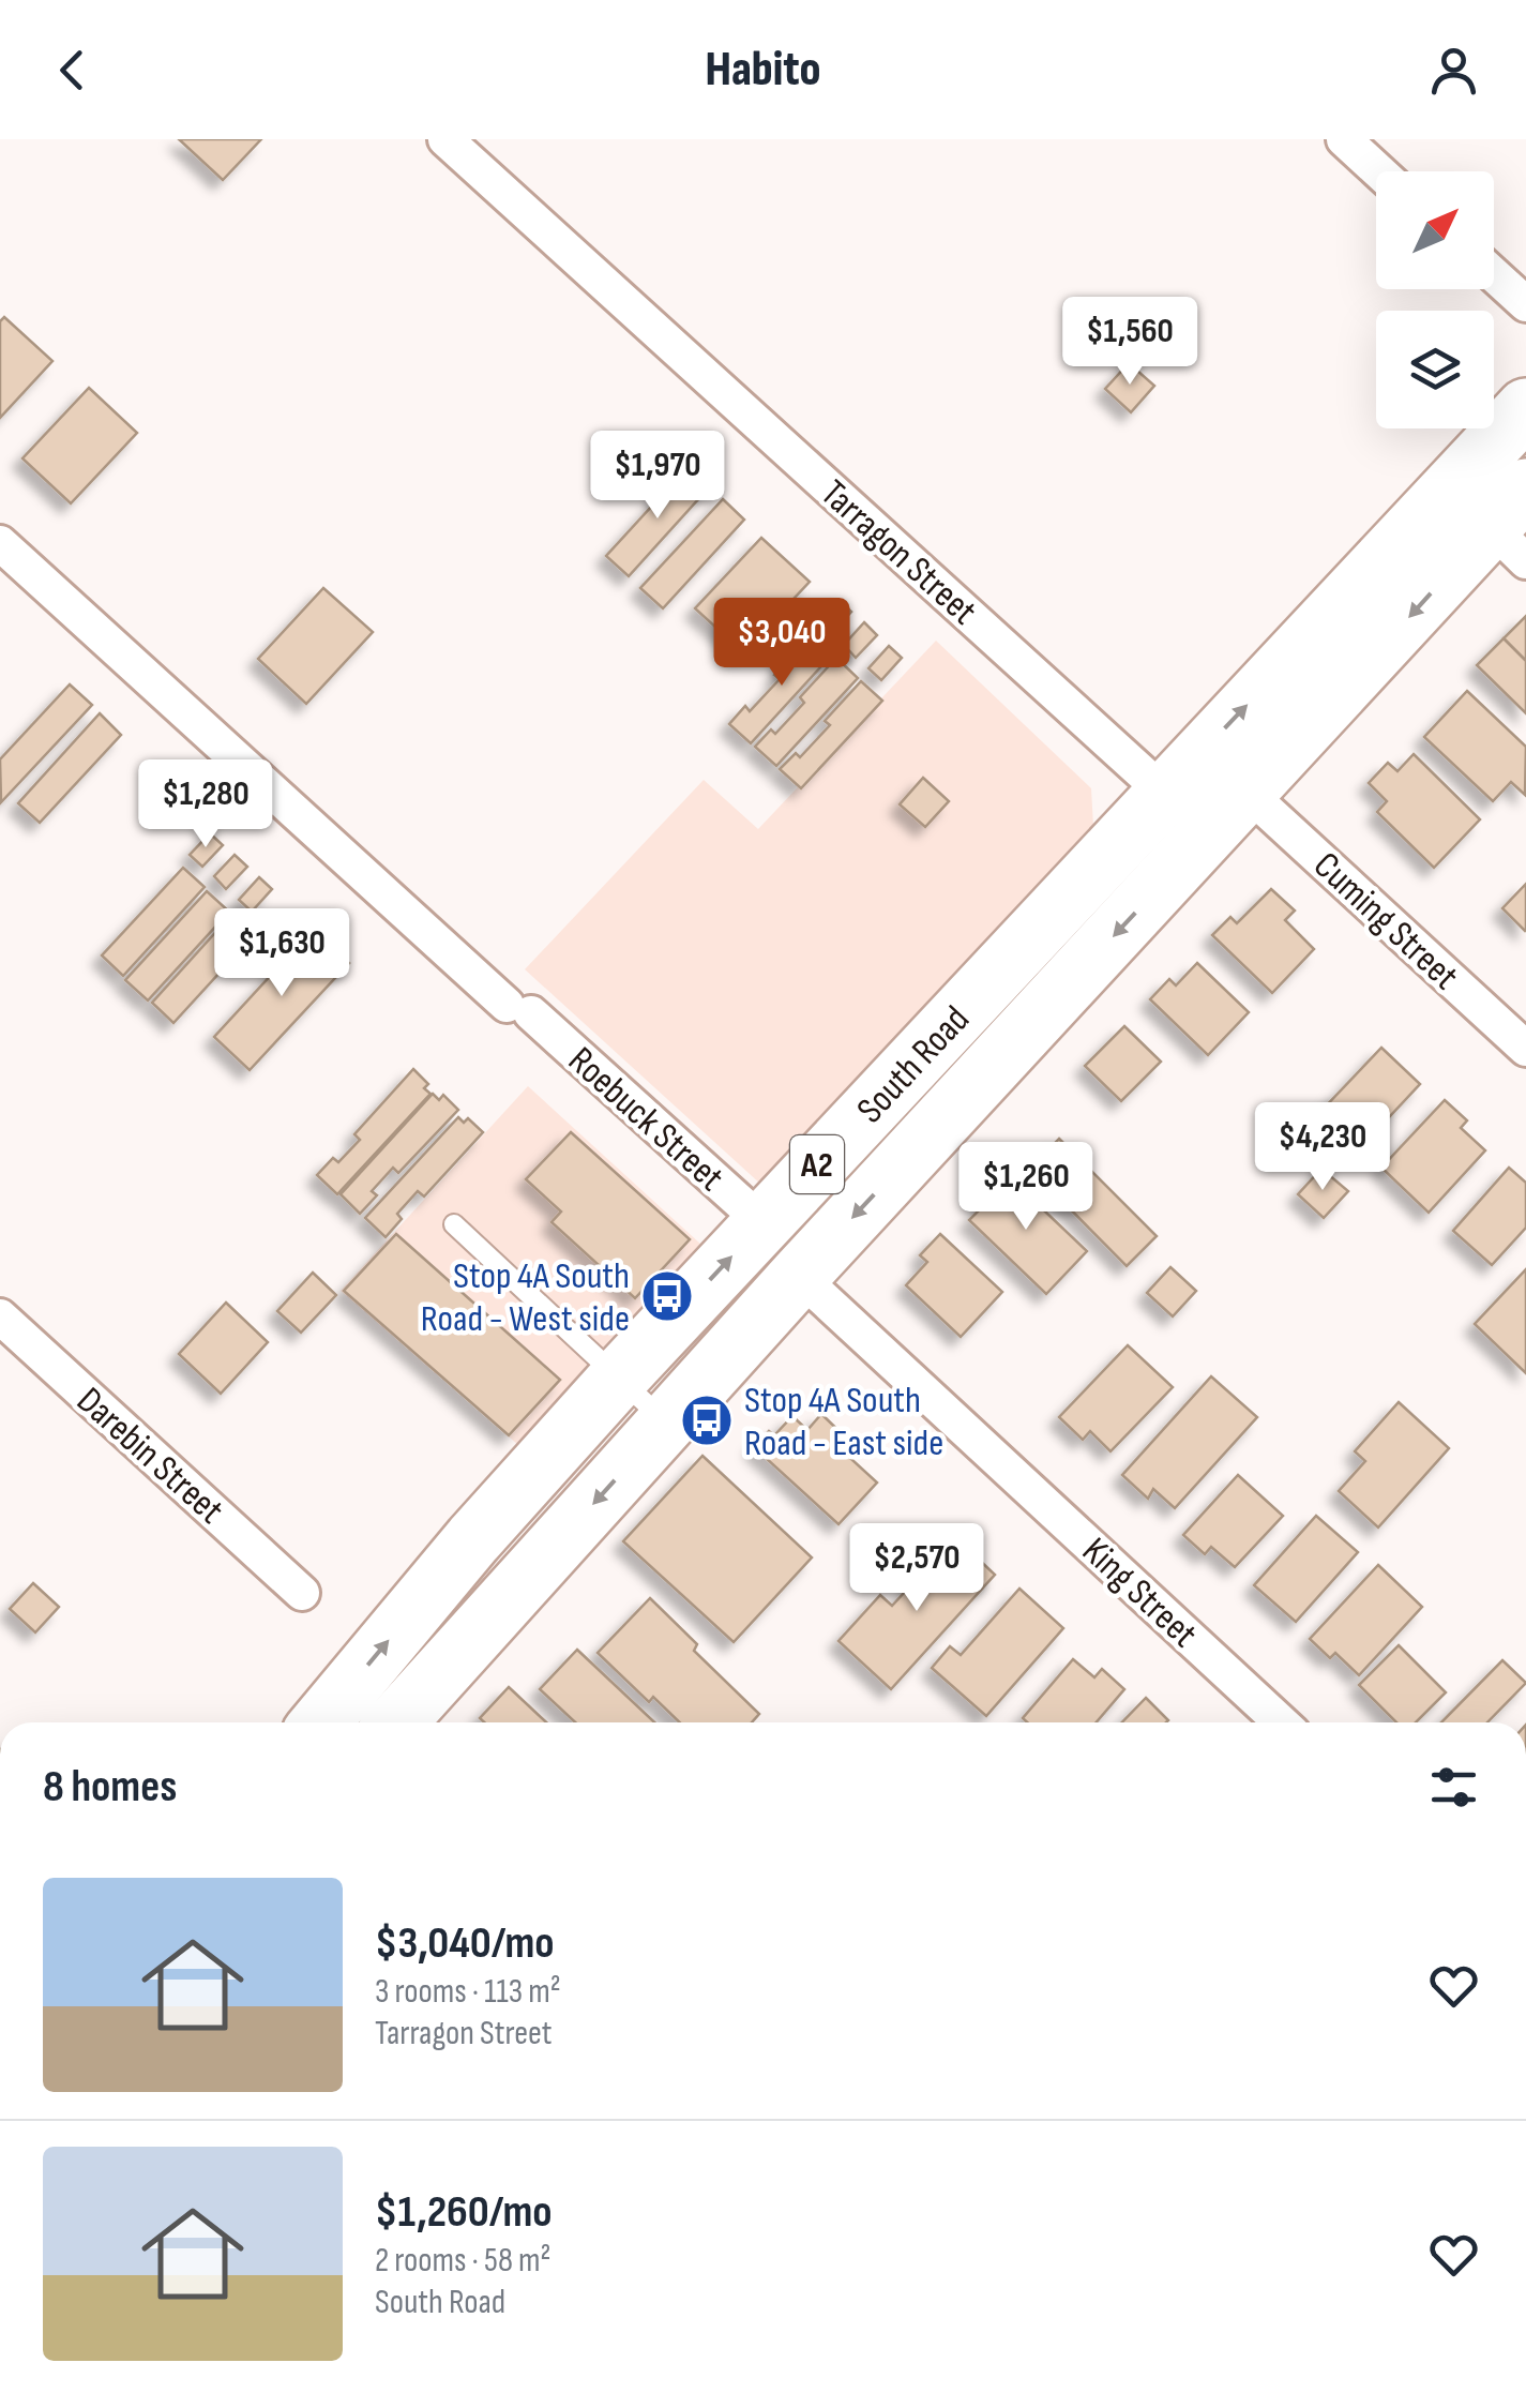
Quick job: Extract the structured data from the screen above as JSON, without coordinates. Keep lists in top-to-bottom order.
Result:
{
  "streets": {
    "highway": ["South Road", "A2"],
    "street": [
      "Tarragon Street",
      "Cuming Street",
      "Roebuck Street",
      "Darebin Street",
      "King Street"
    ]
  },
  "crossings": [
    ["Tarragon Street", "South Road"],
    ["Cuming Street", "South Road"],
    ["South Road", "Roebuck Street"],
    ["South Road", "King Street"]
  ],
  "places": {
    "bus stop": ["Stop 4A South Road - West side", "Stop 4A South Road - East side"]
  },
  "north": "top right",
  "page": {
    "header": "Habito",
    "price": [
      "$1,560",
      "$1,970",
      "$3,040",
      "$1,280",
      "$1,630",
      "$4,230",
      "$1,260",
      "$2,570"
    ],
    "heading": "8 homes",
    "list": [
      {
        "name": "$3,040/mo",
        "note": "3 rooms · 113 m² · Tarragon Street"
      },
      {
        "name": "$1,260/mo",
        "note": "2 rooms · 58 m² · South Road"
      }
    ]
  }
}
